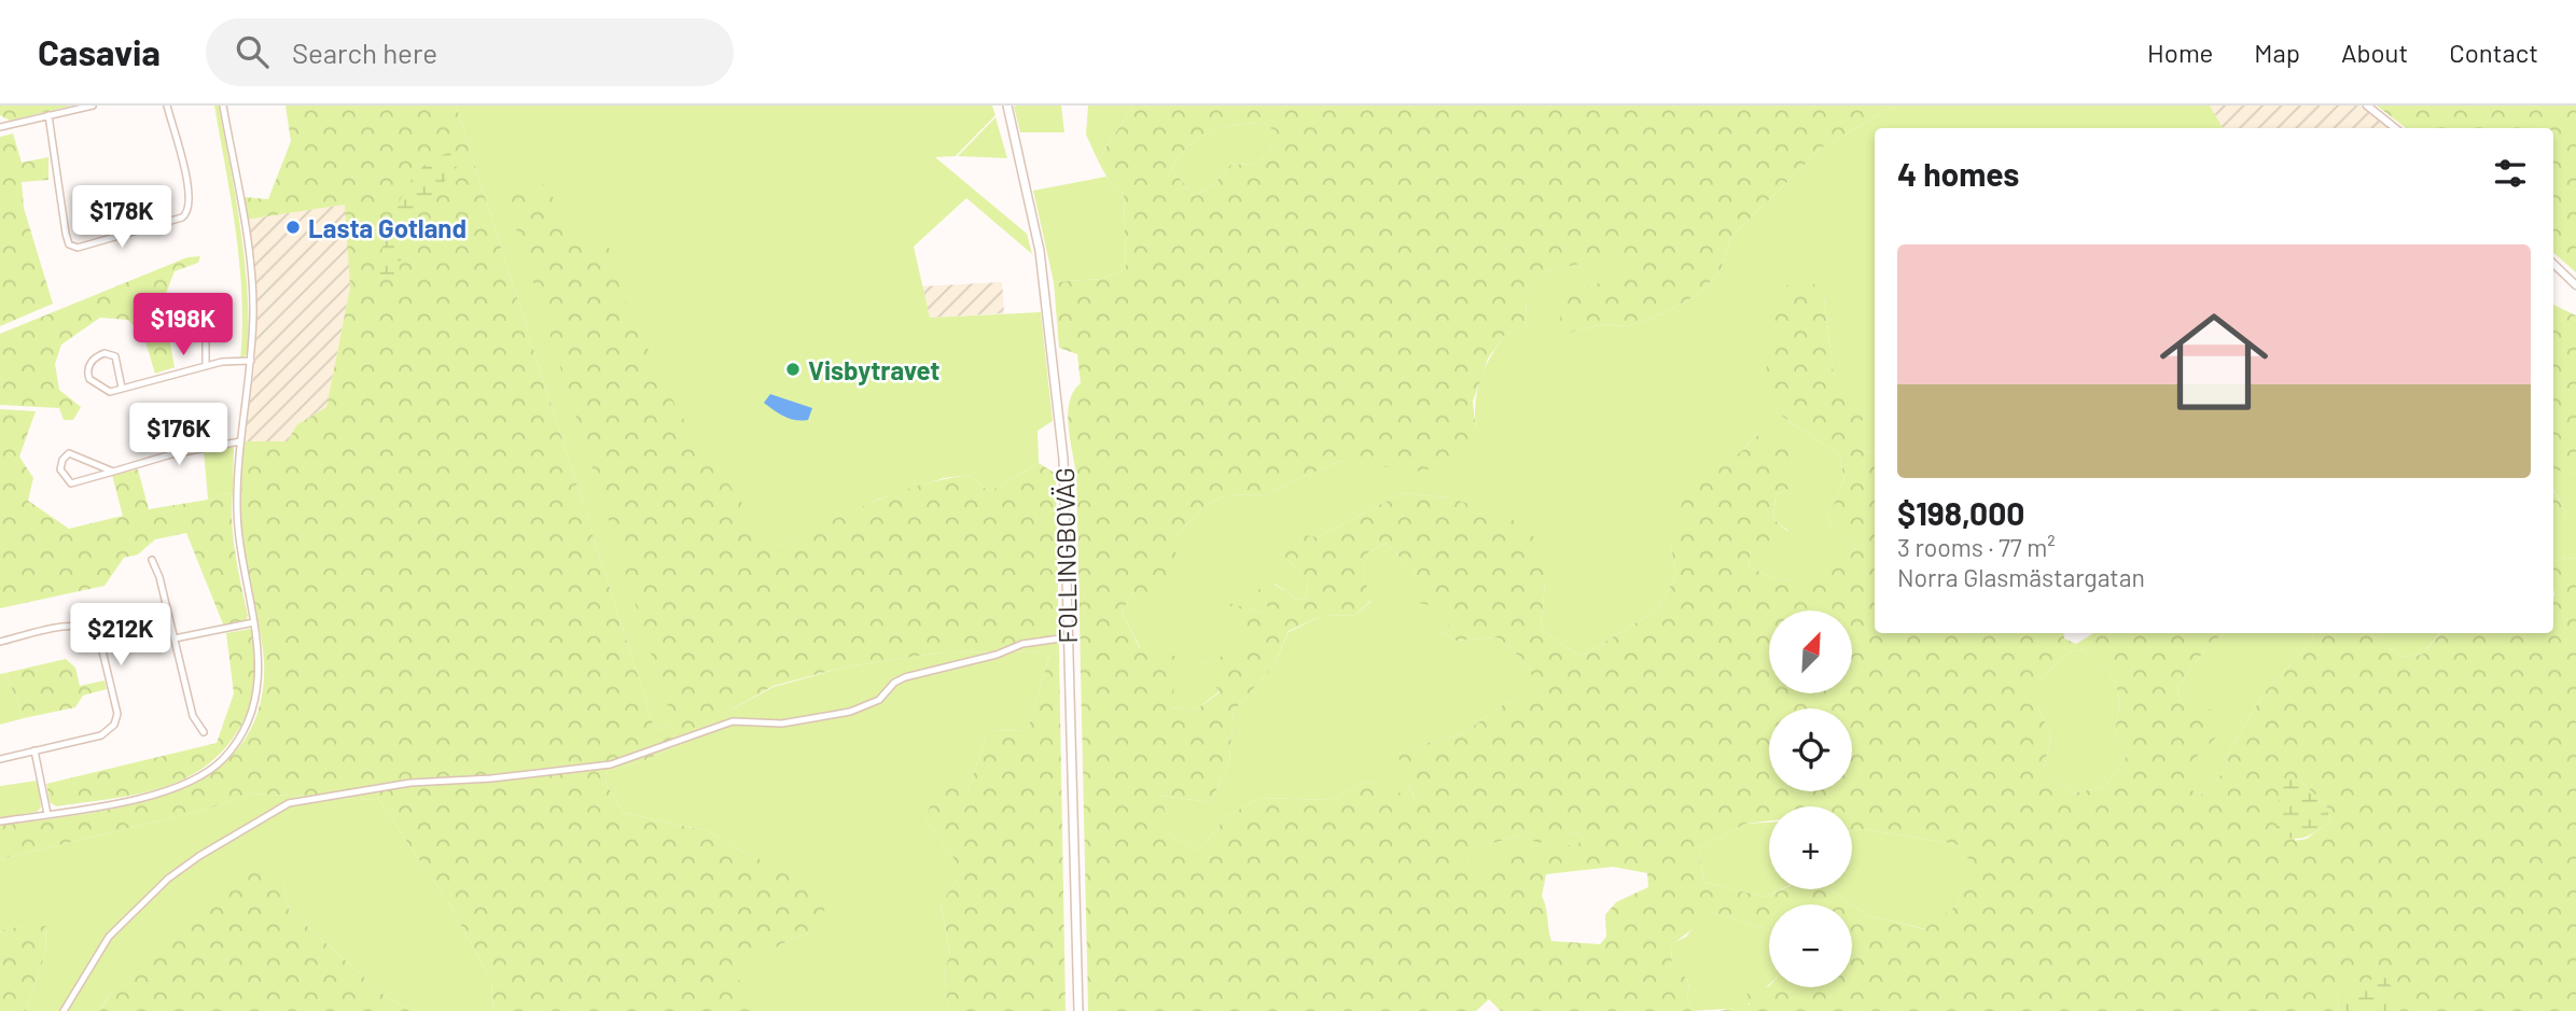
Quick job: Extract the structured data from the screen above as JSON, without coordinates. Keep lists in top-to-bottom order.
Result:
{
  "streets": {
    "main road": ["FOLLINGBOVÄG"]
  },
  "places": ["Lasta Gotland", "Visbytravet"],
  "north": "top right",
  "page": {
    "header": "Casavia",
    "search": "Search here",
    "nav": [
      "Home",
      "Map",
      "About",
      "Contact"
    ],
    "heading": "4 homes",
    "price": [
      "$178K",
      "$198K",
      "$176K",
      "$212K"
    ],
    "list": [
      {
        "name": "$198,000",
        "note": "3 rooms · 77 m² · Norra Glasmästargatan"
      }
    ],
    "map_buttons": ["+", "−"]
  }
}
